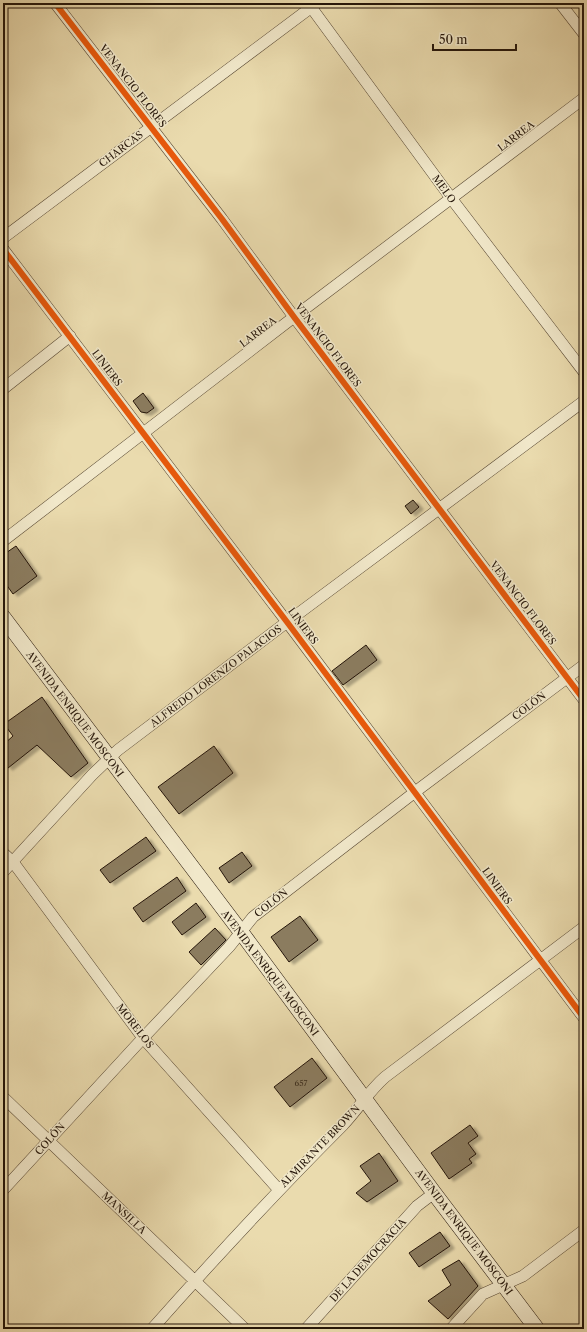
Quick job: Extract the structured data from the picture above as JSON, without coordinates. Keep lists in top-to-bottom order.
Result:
{
  "streets": {
    "main road": ["AVENIDA ENRIQUE MOSCONI"],
    "street": [
      "VENANCIO FLORES",
      "LARREA",
      "CHARCAS",
      "MELO",
      "LINIERS",
      "ALFREDO LORENZO PALACIOS",
      "COLÓN",
      "MORELOS",
      "ALMIRANTE BROWN",
      "MANSILLA",
      "DE LA DEMOCRACIA"
    ]
  },
  "crossings": [
    ["VENANCIO FLORES", "LARREA"],
    ["VENANCIO FLORES", "CHARCAS"],
    ["VENANCIO FLORES", "ALFREDO LORENZO PALACIOS"],
    ["VENANCIO FLORES", "COLÓN"],
    ["LARREA", "MELO"],
    ["LARREA", "LINIERS"],
    ["CHARCAS", "MELO"],
    ["LINIERS", "ALFREDO LORENZO PALACIOS"],
    ["LINIERS", "COLÓN"],
    ["LINIERS", "ALMIRANTE BROWN"],
    ["ALFREDO LORENZO PALACIOS", "AVENIDA ENRIQUE MOSCONI"],
    ["ALFREDO LORENZO PALACIOS", "MORELOS"],
    ["COLÓN", "AVENIDA ENRIQUE MOSCONI"],
    ["COLÓN", "MORELOS"],
    ["COLÓN", "MANSILLA"],
    ["AVENIDA ENRIQUE MOSCONI", "ALMIRANTE BROWN"],
    ["AVENIDA ENRIQUE MOSCONI", "DE LA DEMOCRACIA"],
    ["MORELOS", "ALMIRANTE BROWN"],
    ["ALMIRANTE BROWN", "MANSILLA"]
  ],
  "house_numbers": ["657"],
  "scale_bar": "50 m"
}
